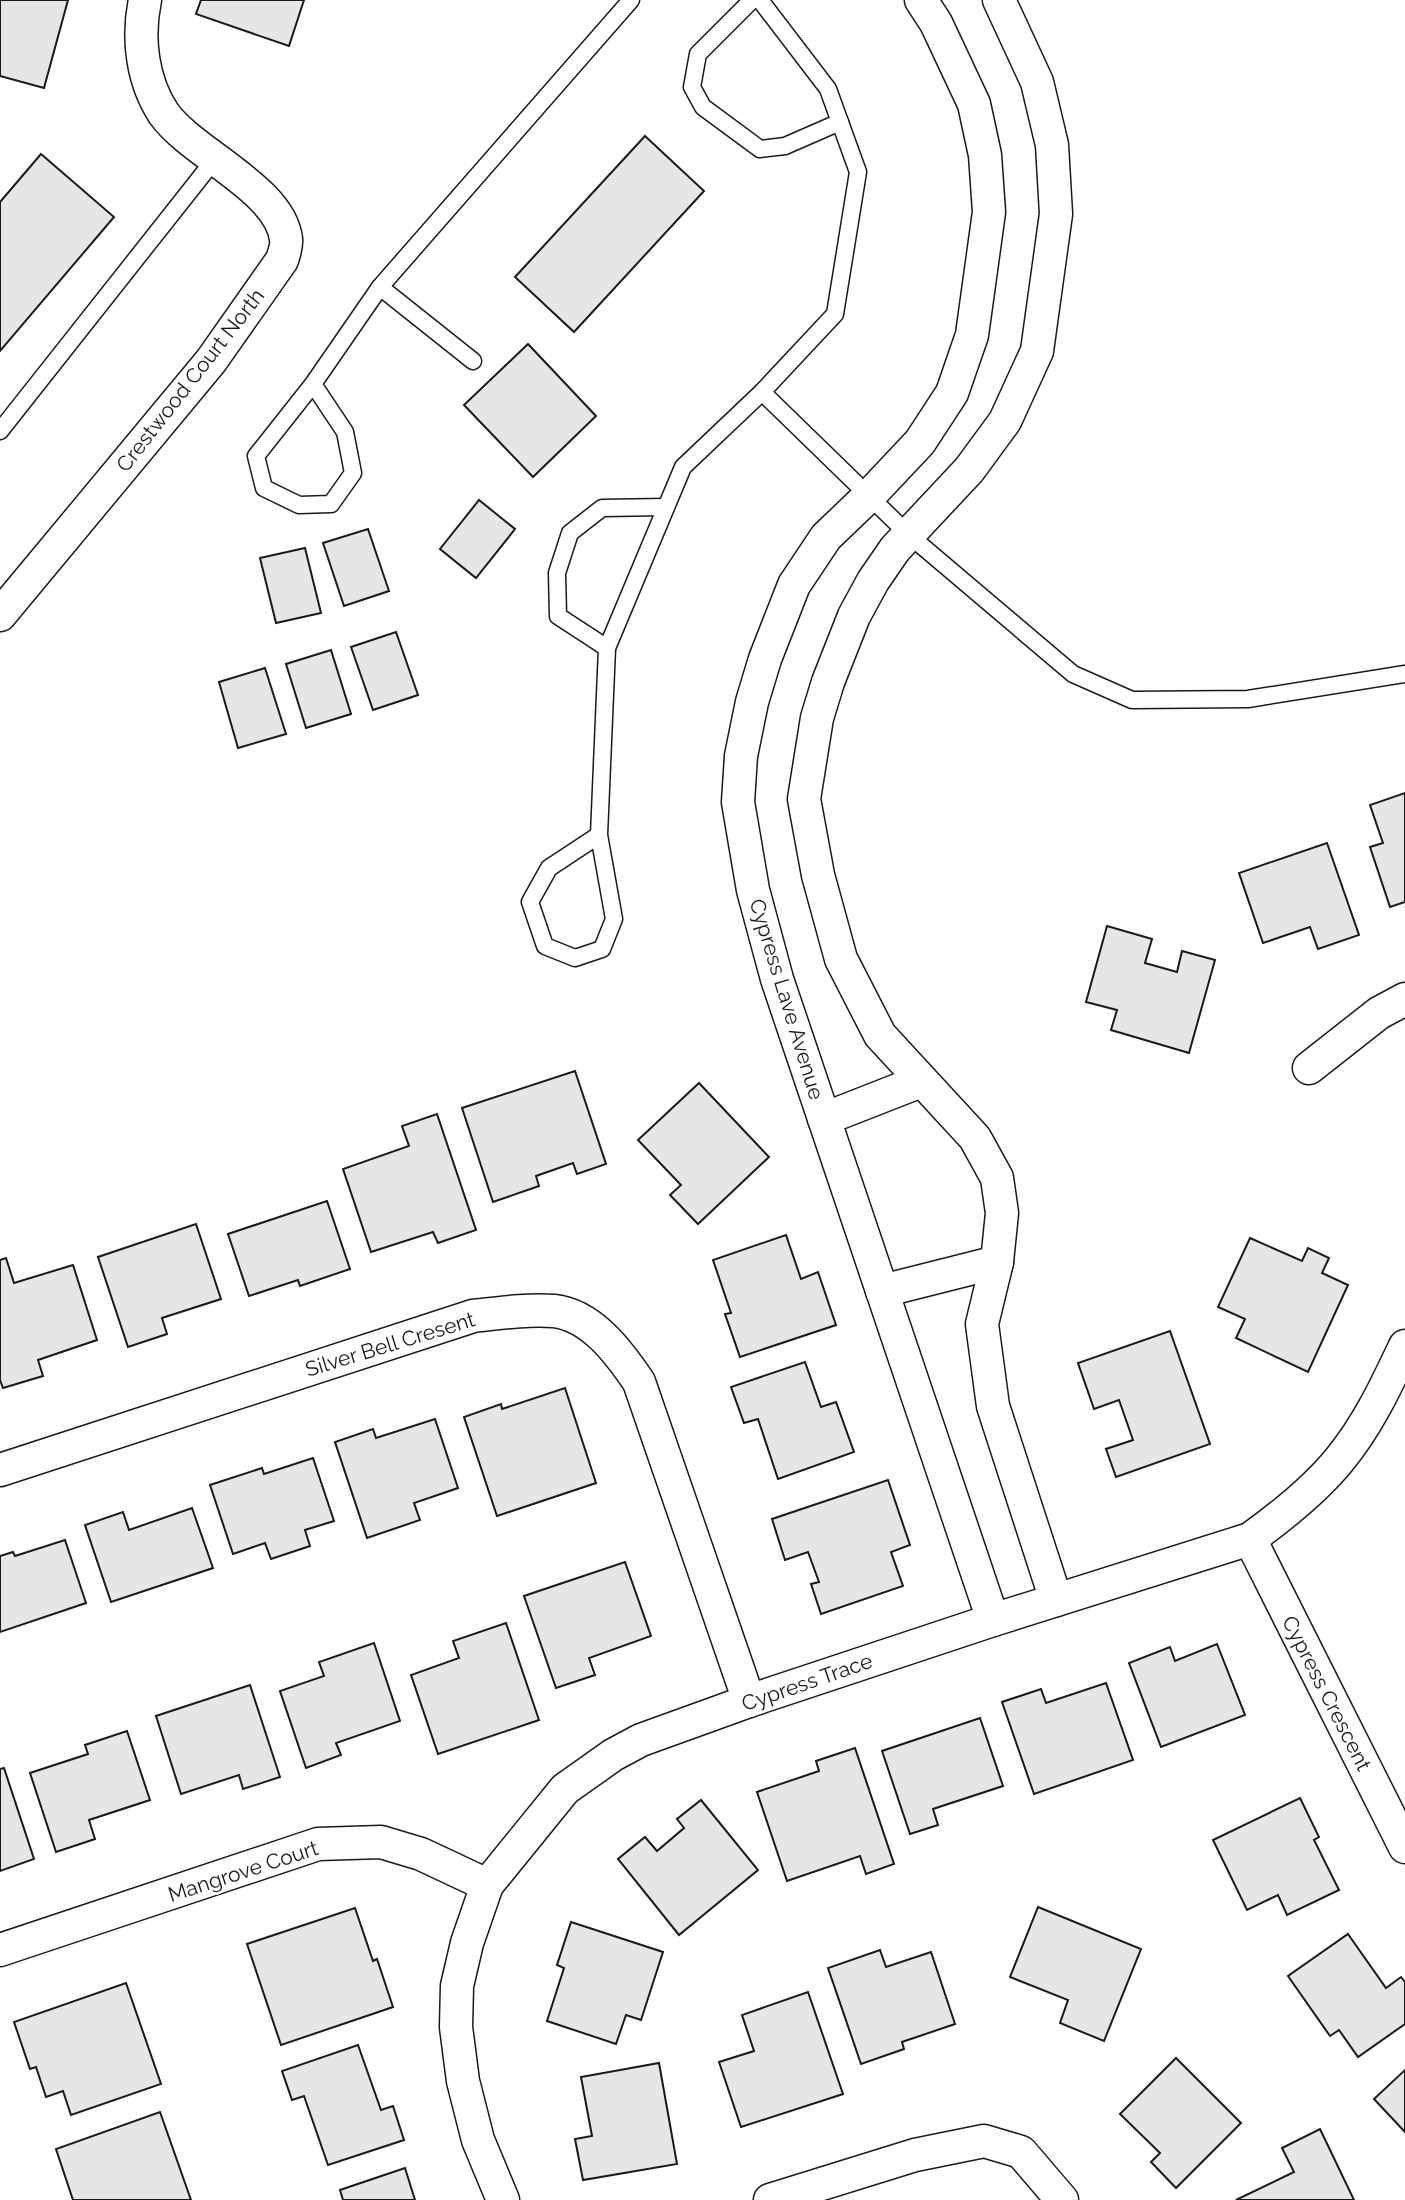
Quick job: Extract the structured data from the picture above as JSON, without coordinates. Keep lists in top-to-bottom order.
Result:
{
  "streets": {
    "street": [
      "Crestwood Court North",
      "Cypress Lave Avenue",
      "Silver Bell Cresent",
      "Cypress Trace",
      "Cypress Crescent",
      "Mangrove Court"
    ]
  },
  "crossings": [
    ["Cypress Lave Avenue", "Cypress Trace"],
    ["Silver Bell Cresent", "Cypress Trace"],
    ["Cypress Trace", "Cypress Crescent"],
    ["Cypress Trace", "Mangrove Court"]
  ]
}
